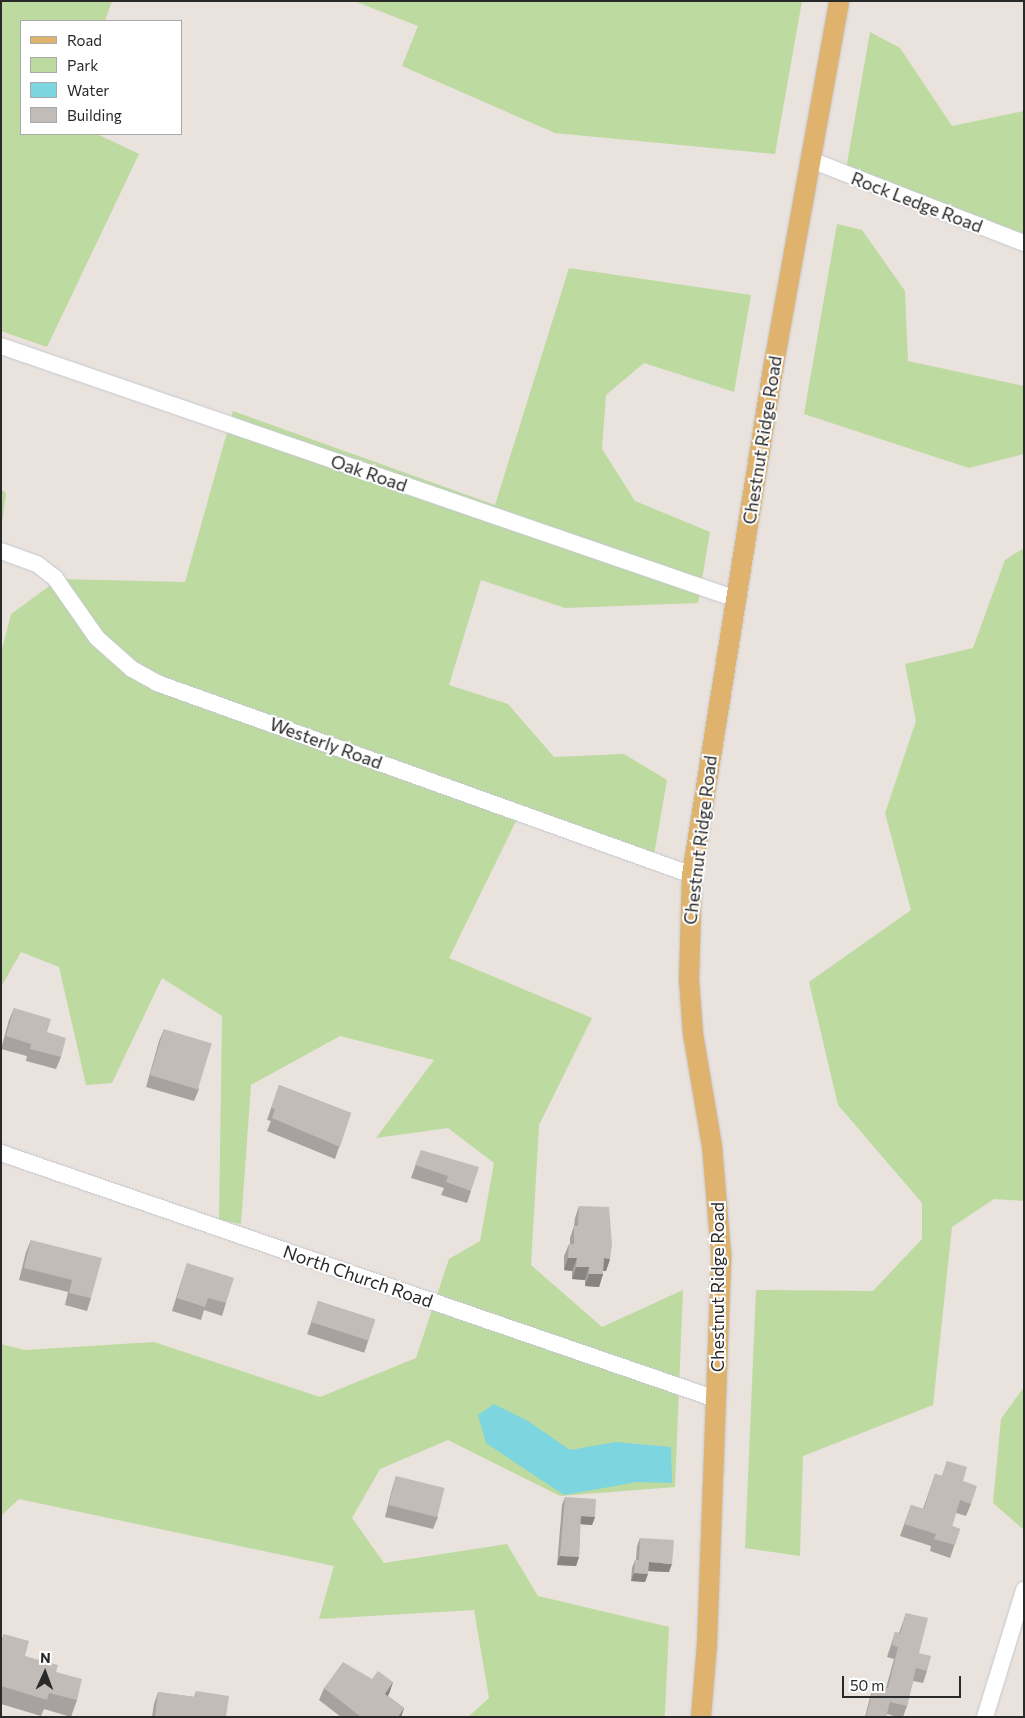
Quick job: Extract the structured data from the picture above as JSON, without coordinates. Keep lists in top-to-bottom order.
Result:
{
  "streets": {
    "main road": ["Chestnut Ridge Road"],
    "street": [
      "Rock Ledge Road",
      "Oak Road",
      "Westerly Road",
      "North Church Road"
    ]
  },
  "crossings": [
    ["Rock Ledge Road", "Chestnut Ridge Road"],
    ["Chestnut Ridge Road", "Oak Road"],
    ["Chestnut Ridge Road", "Westerly Road"],
    ["Chestnut Ridge Road", "North Church Road"]
  ],
  "legend": [
    "Road",
    "Park",
    "Water",
    "Building"
  ],
  "scale_bar": "50 m",
  "north": "top"
}
